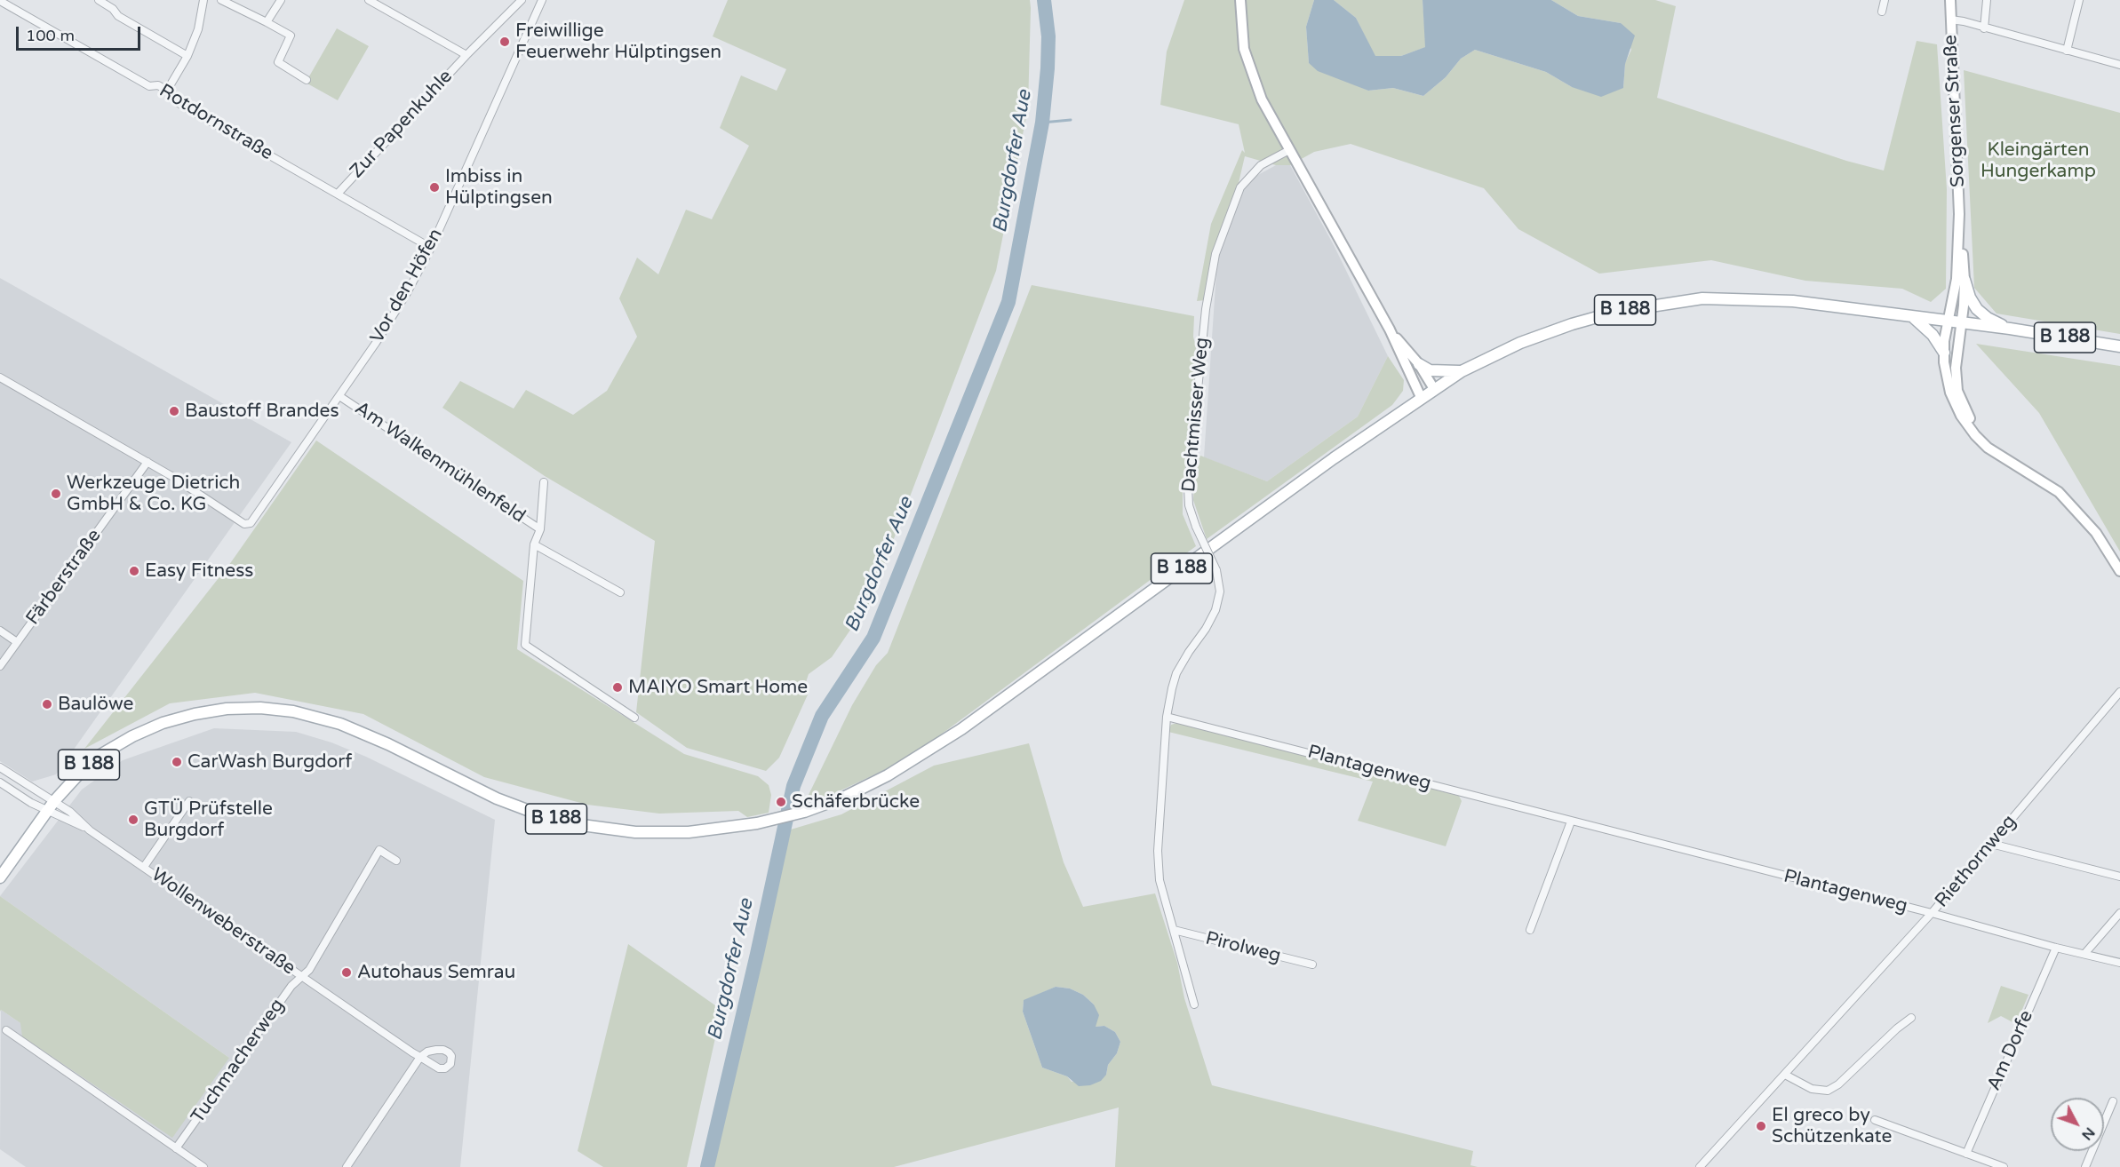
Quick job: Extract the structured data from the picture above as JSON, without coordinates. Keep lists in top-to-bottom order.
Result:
{
  "streets": {
    "main road": ["Sorgenser Straße", "B 188"],
    "street": [
      "Rotdornstraße",
      "Zur Papenkuhle",
      "Vor den Höfen",
      "Dachtmisser Weg",
      "Am Walkenmühlenfeld",
      "Färberstraße",
      "Plantagenweg",
      "Riethornweg",
      "Wollenweberstraße",
      "Pirolweg",
      "Am Dorfe",
      "Tuchmacherweg"
    ]
  },
  "crossings": [
    ["Rotdornstraße", "Zur Papenkuhle"],
    ["Rotdornstraße", "Vor den Höfen"],
    ["Vor den Höfen", "Am Walkenmühlenfeld"],
    ["Vor den Höfen", "Färberstraße"],
    ["B 188", "Wollenweberstraße"],
    ["Dachtmisser Weg", "Plantagenweg"],
    ["Dachtmisser Weg", "Pirolweg"],
    ["Plantagenweg", "Riethornweg"],
    ["Plantagenweg", "Am Dorfe"],
    ["Wollenweberstraße", "Tuchmacherweg"]
  ],
  "water": ["Burgdorfer Aue"],
  "parks": ["Kleingärten Hungerkamp"],
  "places": [
    "Freiwillige Feuerwehr Hülptingsen",
    "Imbiss in Hülptingsen",
    "Baustoff Brandes",
    "Werkzeuge Dietrich GmbH & Co. KG",
    "Easy Fitness",
    "MAIYO Smart Home",
    "Baulöwe",
    "CarWash Burgdorf",
    "Schäferbrücke",
    "GTÜ Prüfstelle Burgdorf",
    "Autohaus Semrau",
    "El greco by Schützenkate"
  ],
  "scale_bar": "100 m",
  "north": "bottom right"
}
